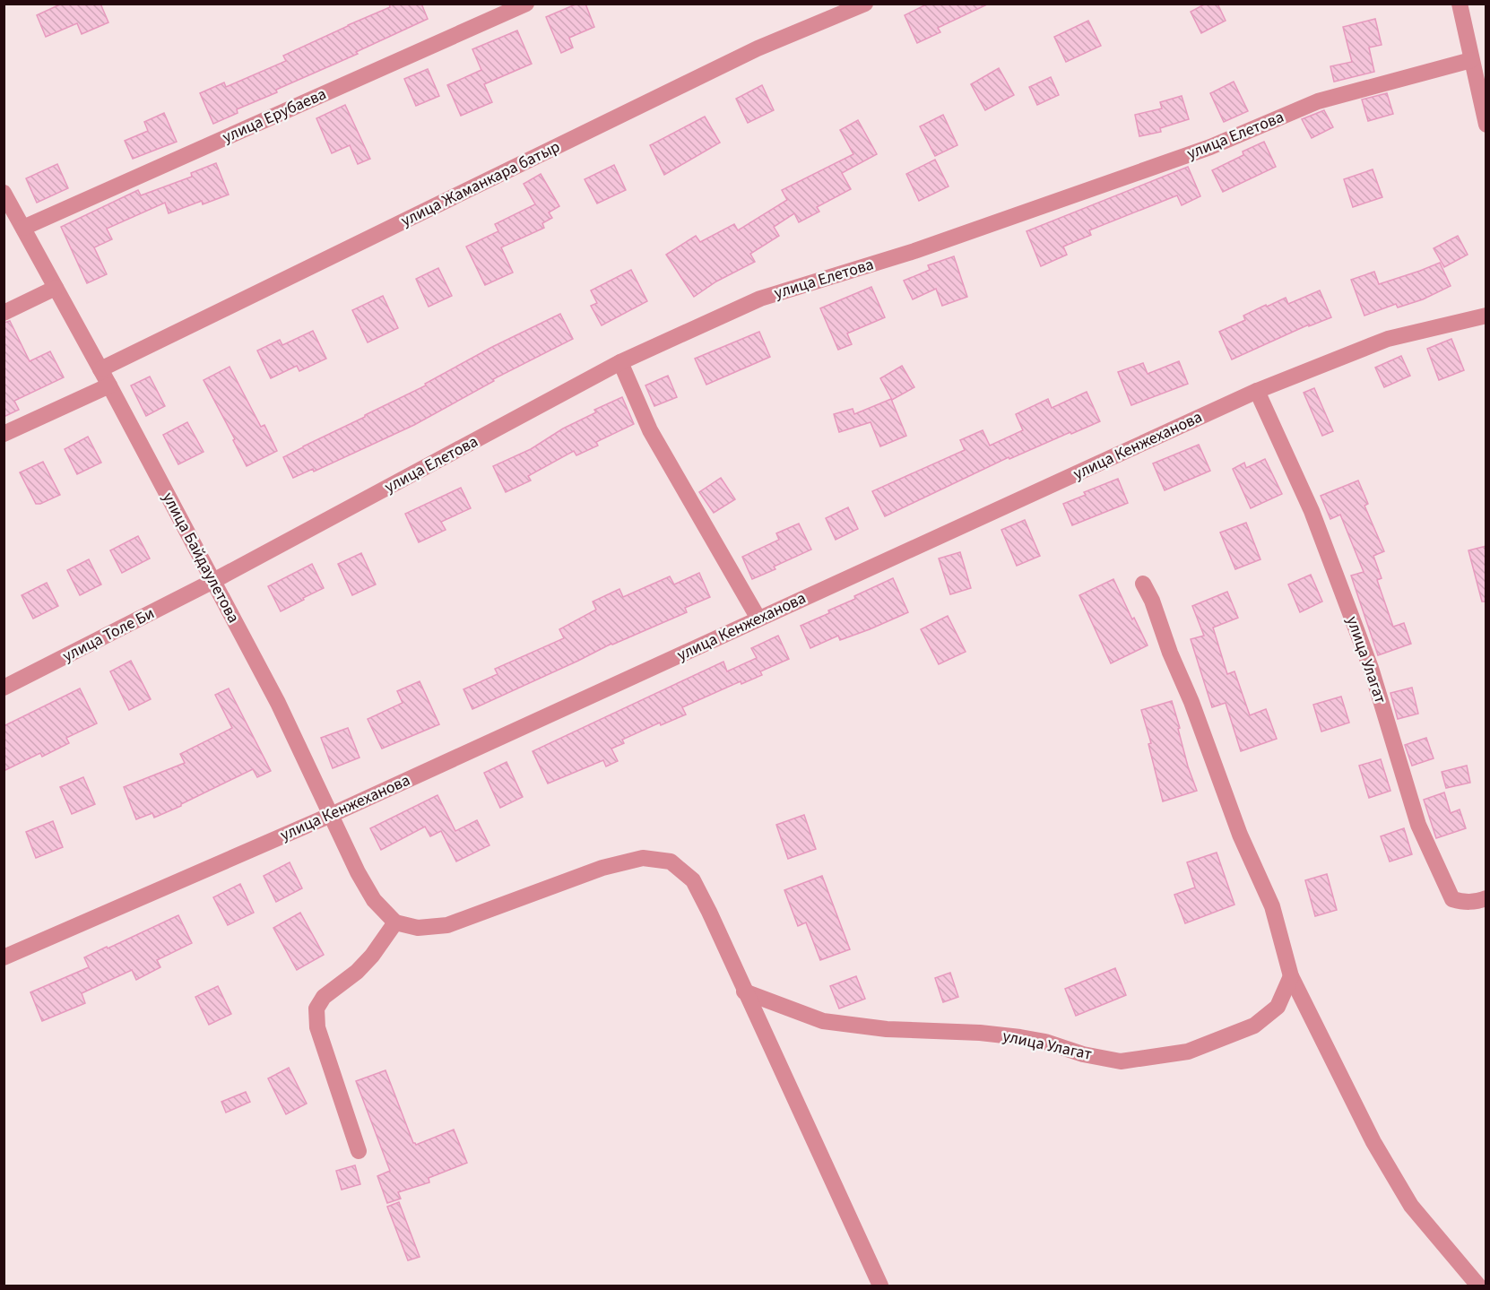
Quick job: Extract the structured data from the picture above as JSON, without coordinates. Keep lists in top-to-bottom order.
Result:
{
  "streets": {
    "street": [
      "улица Ерубаева",
      "улица Елетова",
      "улица Жаманкара батыр",
      "улица Кенжеханова",
      "улица Байдаулетова",
      "улица Толе Би",
      "улица Улагат"
    ]
  },
  "crossings": [
    ["улица Ерубаева", "улица Байдаулетова"],
    ["улица Елетова", "улица Байдаулетова"],
    ["улица Елетова", "улица Толе Би"],
    ["улица Жаманкара батыр", "улица Байдаулетова"],
    ["улица Кенжеханова", "улица Байдаулетова"],
    ["улица Кенжеханова", "улица Улагат"],
    ["улица Байдаулетова", "улица Толе Би"]
  ]
}
